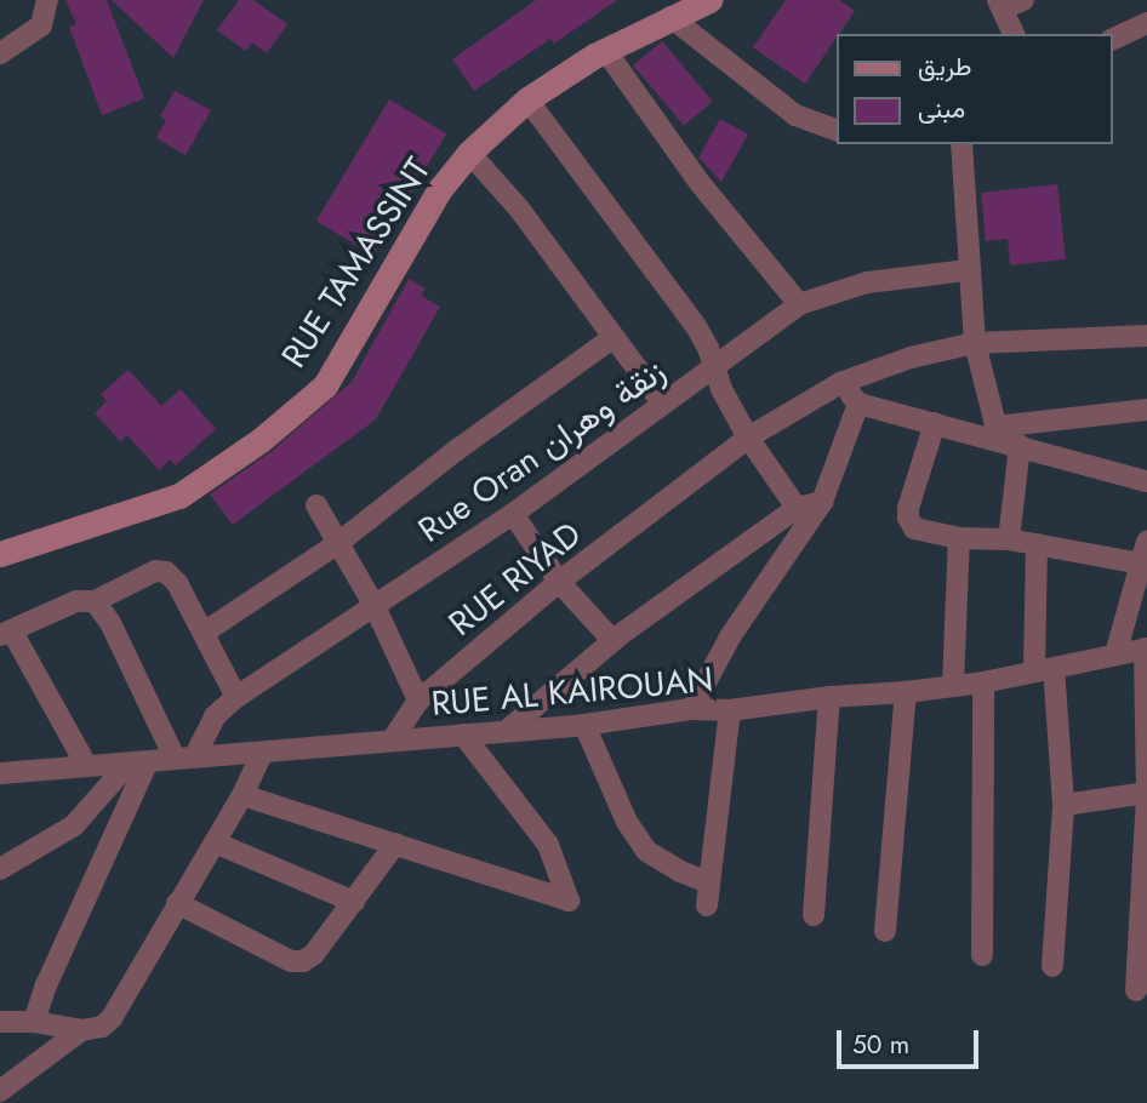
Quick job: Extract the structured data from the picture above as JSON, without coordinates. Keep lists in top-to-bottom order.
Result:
{
  "streets": {
    "main road": ["RUE TAMASSINT"],
    "street": ["Rue Oran زنقة وهران", "RUE RIYAD", "RUE AL KAIROUAN"]
  },
  "crossings": [
    ["Rue Oran زنقة وهران", "RUE AL KAIROUAN"],
    ["RUE RIYAD", "RUE AL KAIROUAN"]
  ],
  "legend": ["طريق", "مبنى"],
  "scale_bar": "50 m"
}
